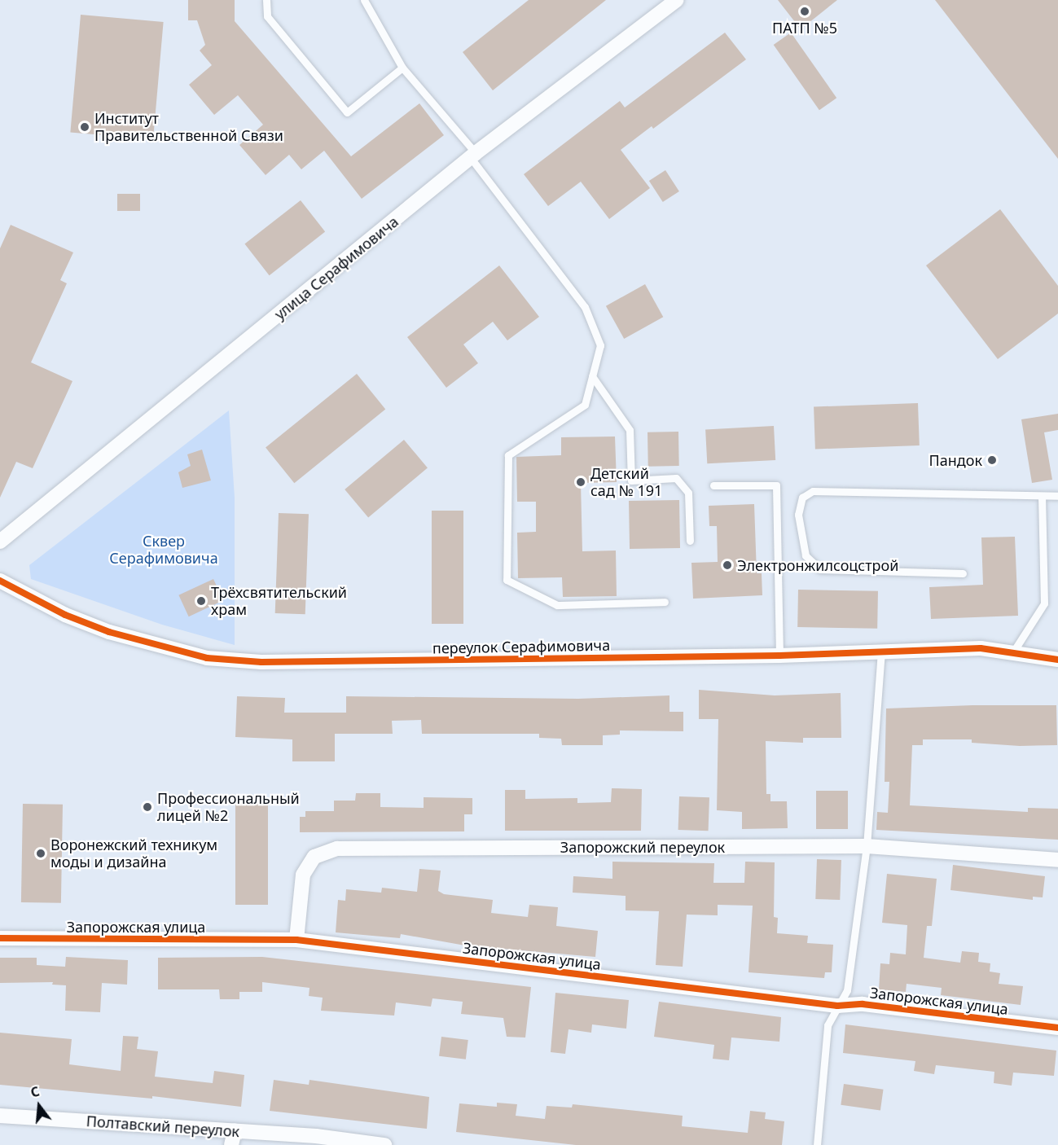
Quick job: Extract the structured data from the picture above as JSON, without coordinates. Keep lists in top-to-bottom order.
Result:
{
  "streets": {
    "street": [
      "улица Серафимовича",
      "переулок Серафимовича",
      "Запорожский переулок",
      "Запорожская улица",
      "Полтавский переулок"
    ]
  },
  "crossings": [
    ["Запорожский переулок", "Запорожская улица"]
  ],
  "parks": ["Сквер Серафимовича"],
  "places": [
    "ПАТП №5",
    "Институт Правительственной Связи",
    "Пандок",
    "Детский сад № 191",
    "Электронжилсоцстрой",
    "Трёхсвятительский храм",
    "Профессиональный лицей №2",
    "Воронежский техникум моды и дизайна"
  ],
  "north": "top"
}
